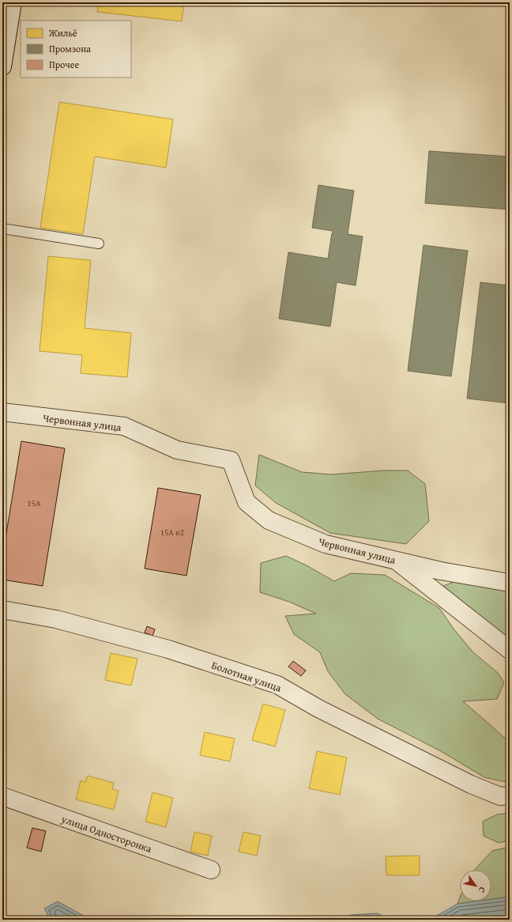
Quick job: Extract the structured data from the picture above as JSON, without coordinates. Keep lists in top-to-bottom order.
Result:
{
  "streets": {
    "street": ["Червонная улица", "Болотная улица", "улица Односторонка"]
  },
  "house_numbers": ["15А", "15А к2"],
  "legend": ["Жильё", "Промзона", "Прочее"],
  "north": "bottom right"
}
